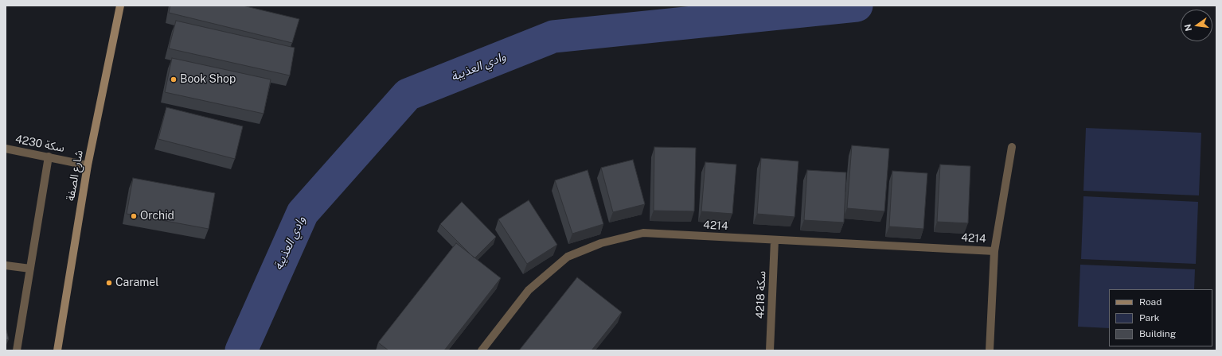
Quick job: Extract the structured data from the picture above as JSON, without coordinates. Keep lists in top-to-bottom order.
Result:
{
  "streets": {
    "street": [
      "سكة 4230",
      "شارع الصفة",
      "4214",
      "سكة 4218"
    ]
  },
  "crossings": [
    ["سكة 4230", "شارع الصفة"],
    ["4214", "سكة 4218"]
  ],
  "water": ["وادي العذيبة"],
  "places": ["Book Shop", "Orchid", "Caramel"],
  "legend": ["Road", "Park", "Building"],
  "north": "left"
}
